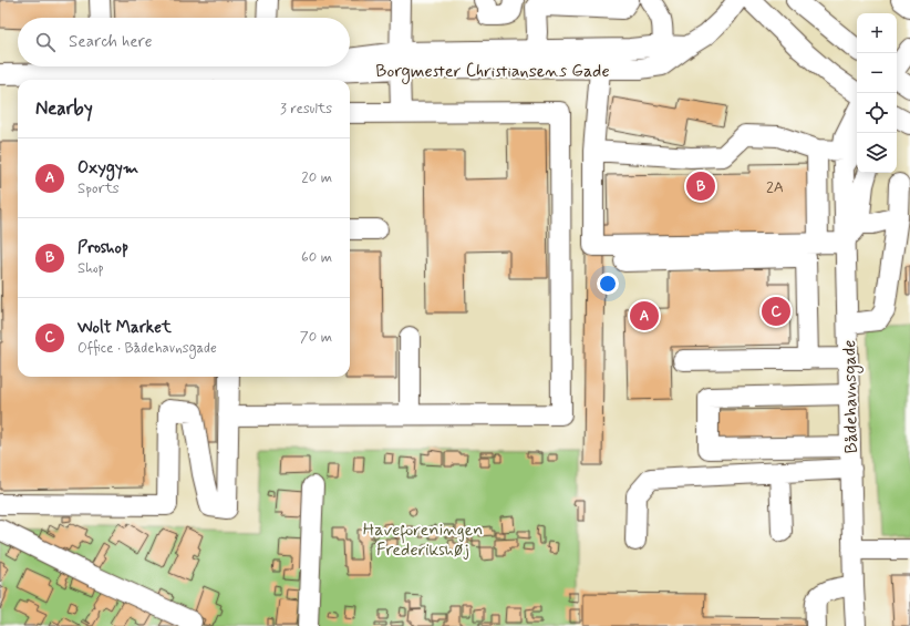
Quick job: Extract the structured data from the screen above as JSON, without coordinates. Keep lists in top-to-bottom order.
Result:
{
  "streets": {
    "street": ["Borgmester Christiansens Gade", "Bådehavnsgade"]
  },
  "parks": ["Haveforeningen Frederikshøj"],
  "house_numbers": ["2A"],
  "page": {
    "map_buttons": ["+", "−"],
    "search": "Search here",
    "heading": ["Nearby", "3 results"],
    "list": [
      {
        "mark": "A",
        "name": "Oxygym",
        "note": "Sports",
        "value": "20 m"
      },
      {
        "mark": "B",
        "name": "Proshop",
        "note": "Shop",
        "value": "60 m"
      },
      {
        "mark": "C",
        "name": "Wolt Market",
        "note": "Office · Bådehavnsgade",
        "value": "70 m"
      }
    ],
    "pins": ["B", "C", "A"]
  }
}
